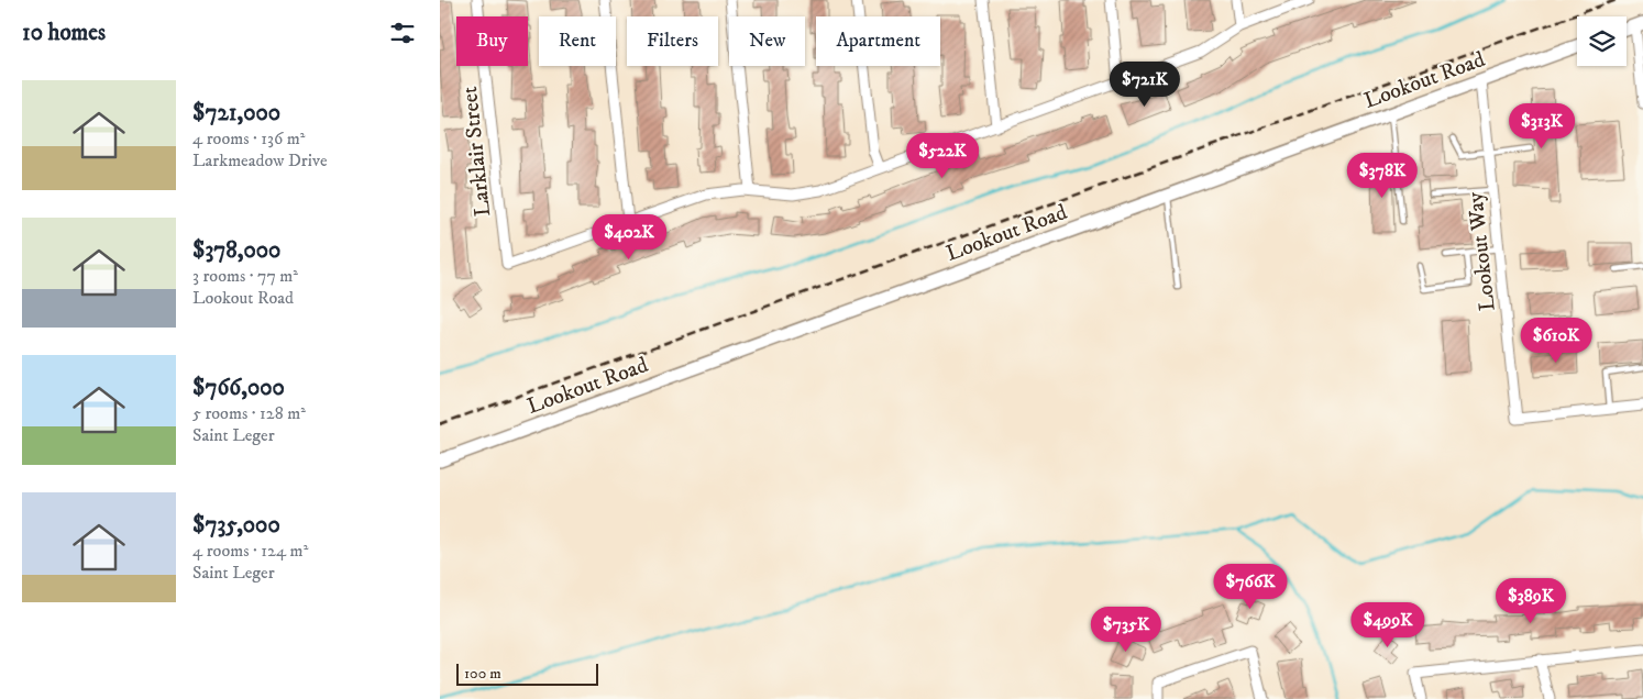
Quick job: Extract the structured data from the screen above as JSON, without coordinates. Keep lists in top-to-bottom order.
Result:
{
  "streets": {
    "street": ["Lookout Road", "Larklair Street", "Lookout Way"]
  },
  "crossings": [
    ["Lookout Road", "Lookout Way"]
  ],
  "scale_bar": "100 m",
  "page": {
    "heading": "10 homes",
    "chip": [
      "Buy",
      "Rent",
      "Filters",
      "New",
      "Apartment"
    ],
    "price": [
      "$721K",
      "$313K",
      "$522K",
      "$378K",
      "$402K",
      "$610K",
      "$766K",
      "$389K",
      "$499K",
      "$735K"
    ],
    "list": [
      {
        "name": "$721,000",
        "note": "4 rooms · 136 m² · Larkmeadow Drive"
      },
      {
        "name": "$378,000",
        "note": "3 rooms · 77 m² · Lookout Road"
      },
      {
        "name": "$766,000",
        "note": "5 rooms · 128 m² · Saint Leger"
      },
      {
        "name": "$735,000",
        "note": "4 rooms · 124 m² · Saint Leger"
      }
    ],
    "scale": "100 m"
  }
}
